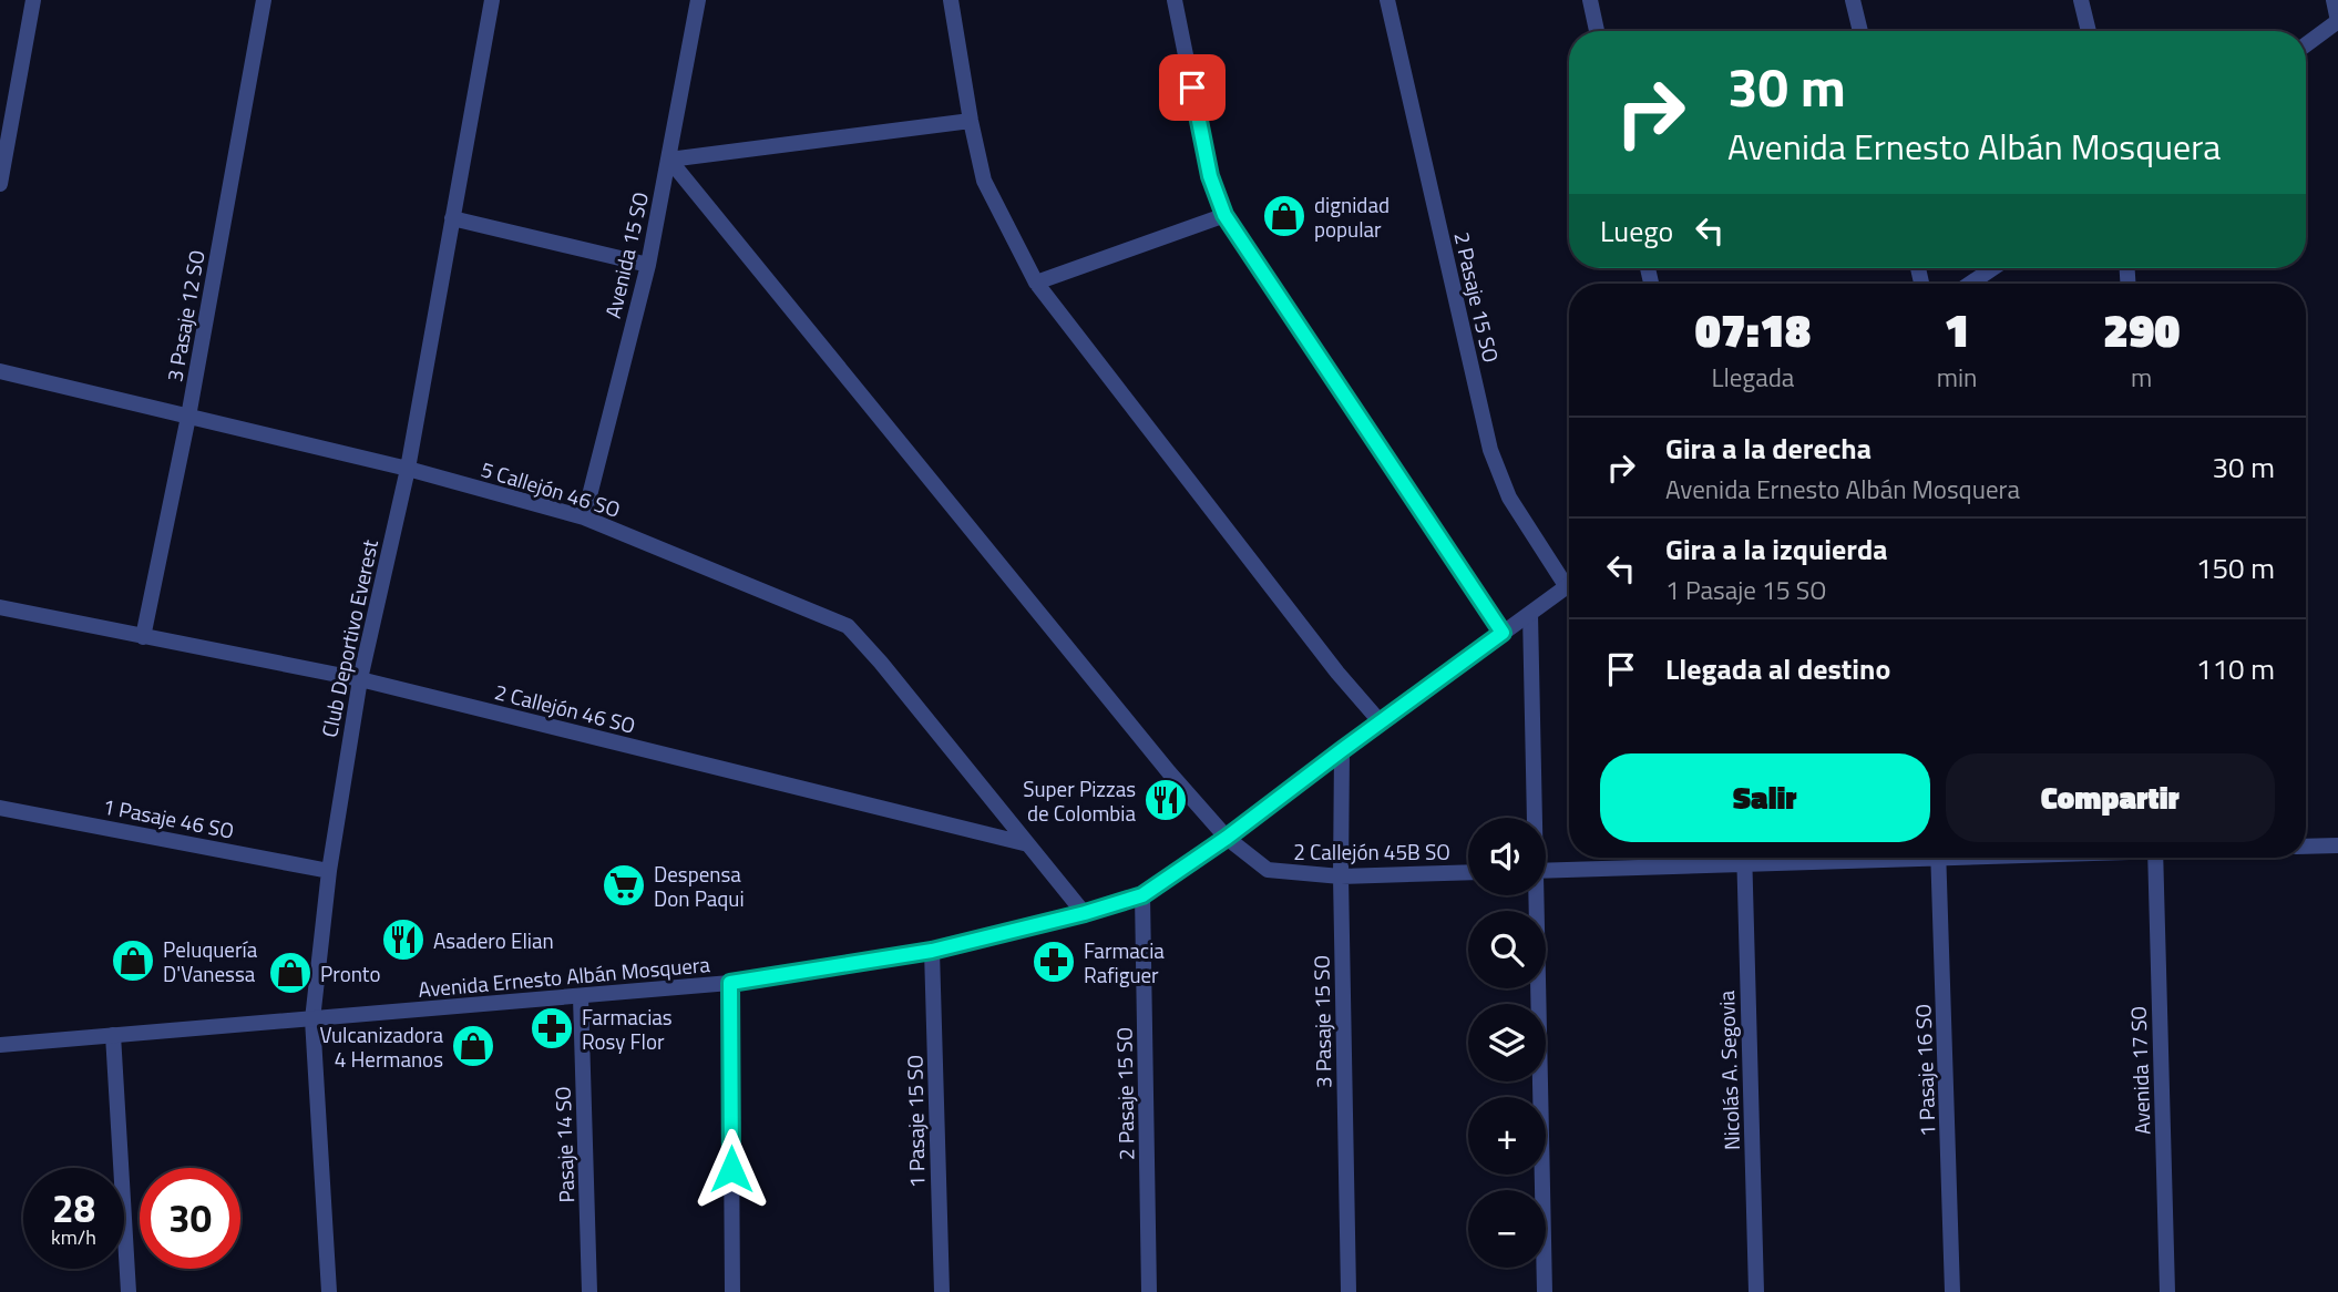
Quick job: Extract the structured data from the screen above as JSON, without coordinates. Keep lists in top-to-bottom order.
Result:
{
  "streets": {
    "street": [
      "Avenida 15 SO",
      "2 Pasaje 15 SO",
      "3 Pasaje 12 SO",
      "5 Callejón 46 SO",
      "Club Deportivo Everest",
      "2 Callejón 46 SO",
      "1 Pasaje 46 SO",
      "2 Callejón 45B SO",
      "Avenida Ernesto Albán Mosquera",
      "3 Pasaje 15 SO",
      "Nicolás A. Segovia",
      "1 Pasaje 16 SO",
      "Avenida 17 SO",
      "1 Pasaje 15 SO",
      "Pasaje 14 SO"
    ]
  },
  "crossings": [
    ["Avenida 15 SO", "5 Callejón 46 SO"],
    ["Avenida 15 SO", "2 Callejón 45B SO"],
    ["2 Pasaje 15 SO", "Avenida Ernesto Albán Mosquera"],
    ["3 Pasaje 12 SO", "5 Callejón 46 SO"],
    ["3 Pasaje 12 SO", "2 Callejón 46 SO"],
    ["5 Callejón 46 SO", "Club Deportivo Everest"],
    ["5 Callejón 46 SO", "2 Callejón 46 SO"],
    ["Club Deportivo Everest", "2 Callejón 46 SO"],
    ["Club Deportivo Everest", "1 Pasaje 46 SO"],
    ["Club Deportivo Everest", "Avenida Ernesto Albán Mosquera"],
    ["2 Callejón 45B SO", "Avenida Ernesto Albán Mosquera"],
    ["2 Callejón 45B SO", "3 Pasaje 15 SO"],
    ["Avenida Ernesto Albán Mosquera", "3 Pasaje 15 SO"],
    ["Avenida Ernesto Albán Mosquera", "1 Pasaje 15 SO"],
    ["Avenida Ernesto Albán Mosquera", "Pasaje 14 SO"]
  ],
  "places": {
    "shop": [
      "dignidad popular",
      "Peluquería D'Vanessa",
      "Pronto",
      "Vulcanizadora 4 Hermanos"
    ],
    "restaurant": ["Super Pizzas de Colombia", "Asadero Elian"],
    "supermarket": ["Despensa Don Paqui"],
    "pharmacy": ["Farmacia Rafiguer", "Farmacias Rosy Flor"]
  },
  "page": {
    "turn": ["30 m", "Avenida Ernesto Albán Mosquera"],
    "then": "Luego",
    "eta": [
      "07:18",
      "Llegada",
      "1",
      "min",
      "290",
      "m"
    ],
    "list": [
      {
        "name": "Gira a la derecha",
        "note": "Avenida Ernesto Albán Mosquera",
        "value": "30 m"
      },
      {
        "name": "Gira a la izquierda",
        "note": "1 Pasaje 15 SO",
        "value": "150 m"
      },
      {
        "name": "Llegada al destino",
        "value": "110 m"
      }
    ],
    "buttons": ["Salir", "Compartir"],
    "map_buttons": ["+", "−"],
    "speed": "28 km/h",
    "limit": "30"
  }
}
